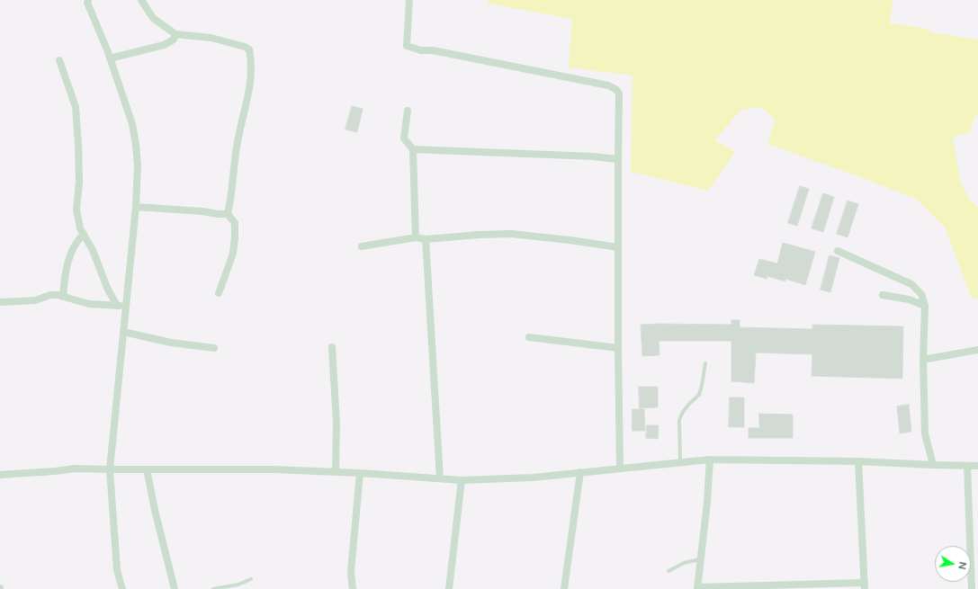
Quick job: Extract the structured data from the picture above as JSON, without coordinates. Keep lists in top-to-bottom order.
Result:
{
  "north": "right"
}
